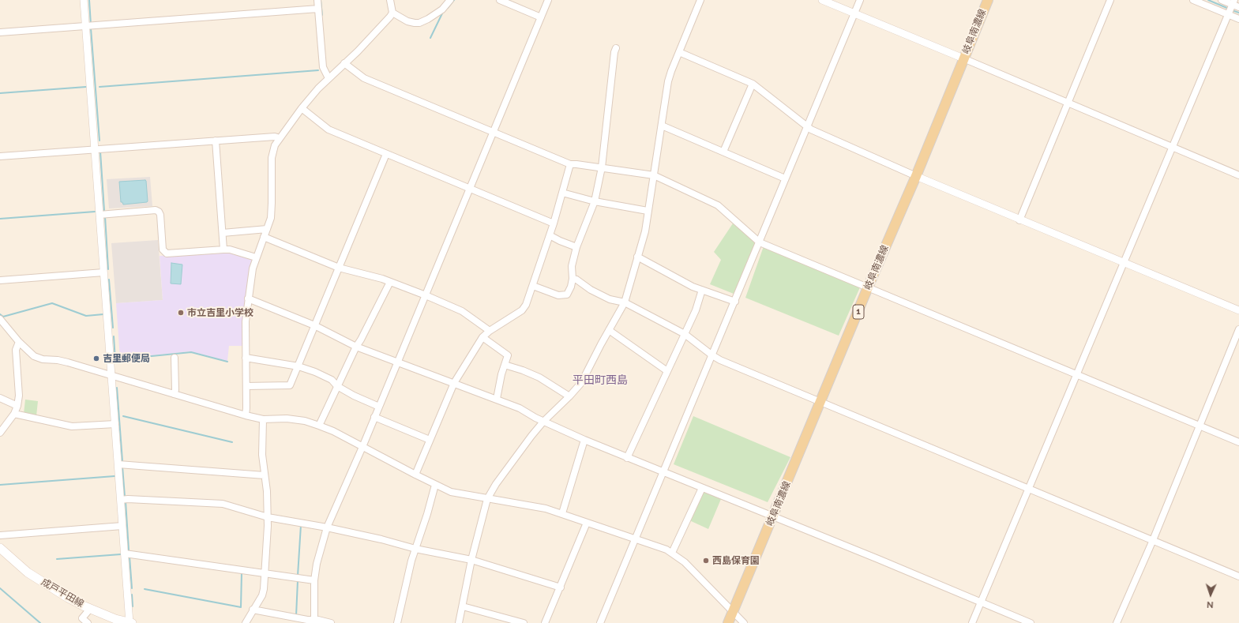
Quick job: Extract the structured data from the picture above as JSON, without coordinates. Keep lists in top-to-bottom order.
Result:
{
  "streets": {
    "main road": ["岐阜南濃線", "1", "成戸平田線"]
  },
  "districts": ["平田町西島"],
  "places": ["市立吉里小学校", "吉里郵便局", "西島保育園"],
  "north": "bottom"
}
